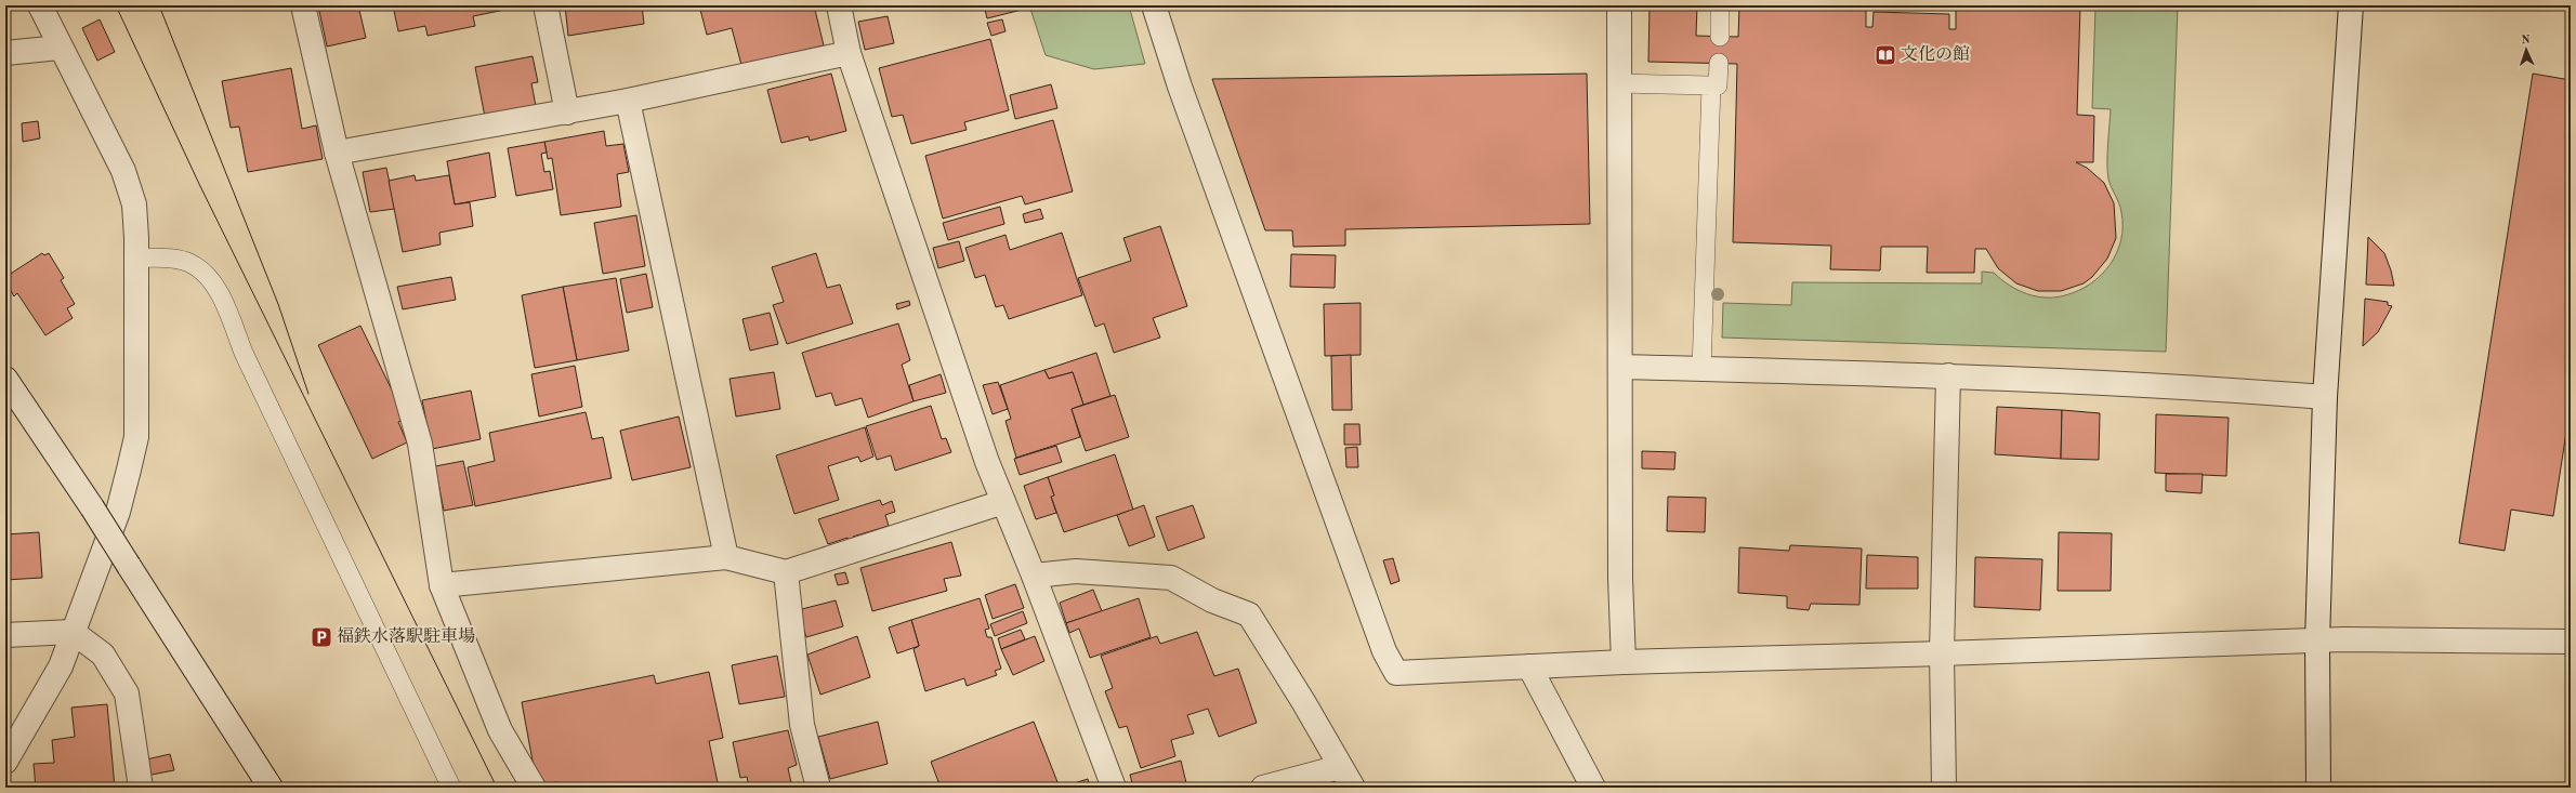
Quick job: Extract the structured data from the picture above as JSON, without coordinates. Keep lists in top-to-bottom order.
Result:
{
  "places": {
    "library": ["文化の館"],
    "parking": ["福鉄水落駅駐車場"]
  },
  "north": "top"
}
